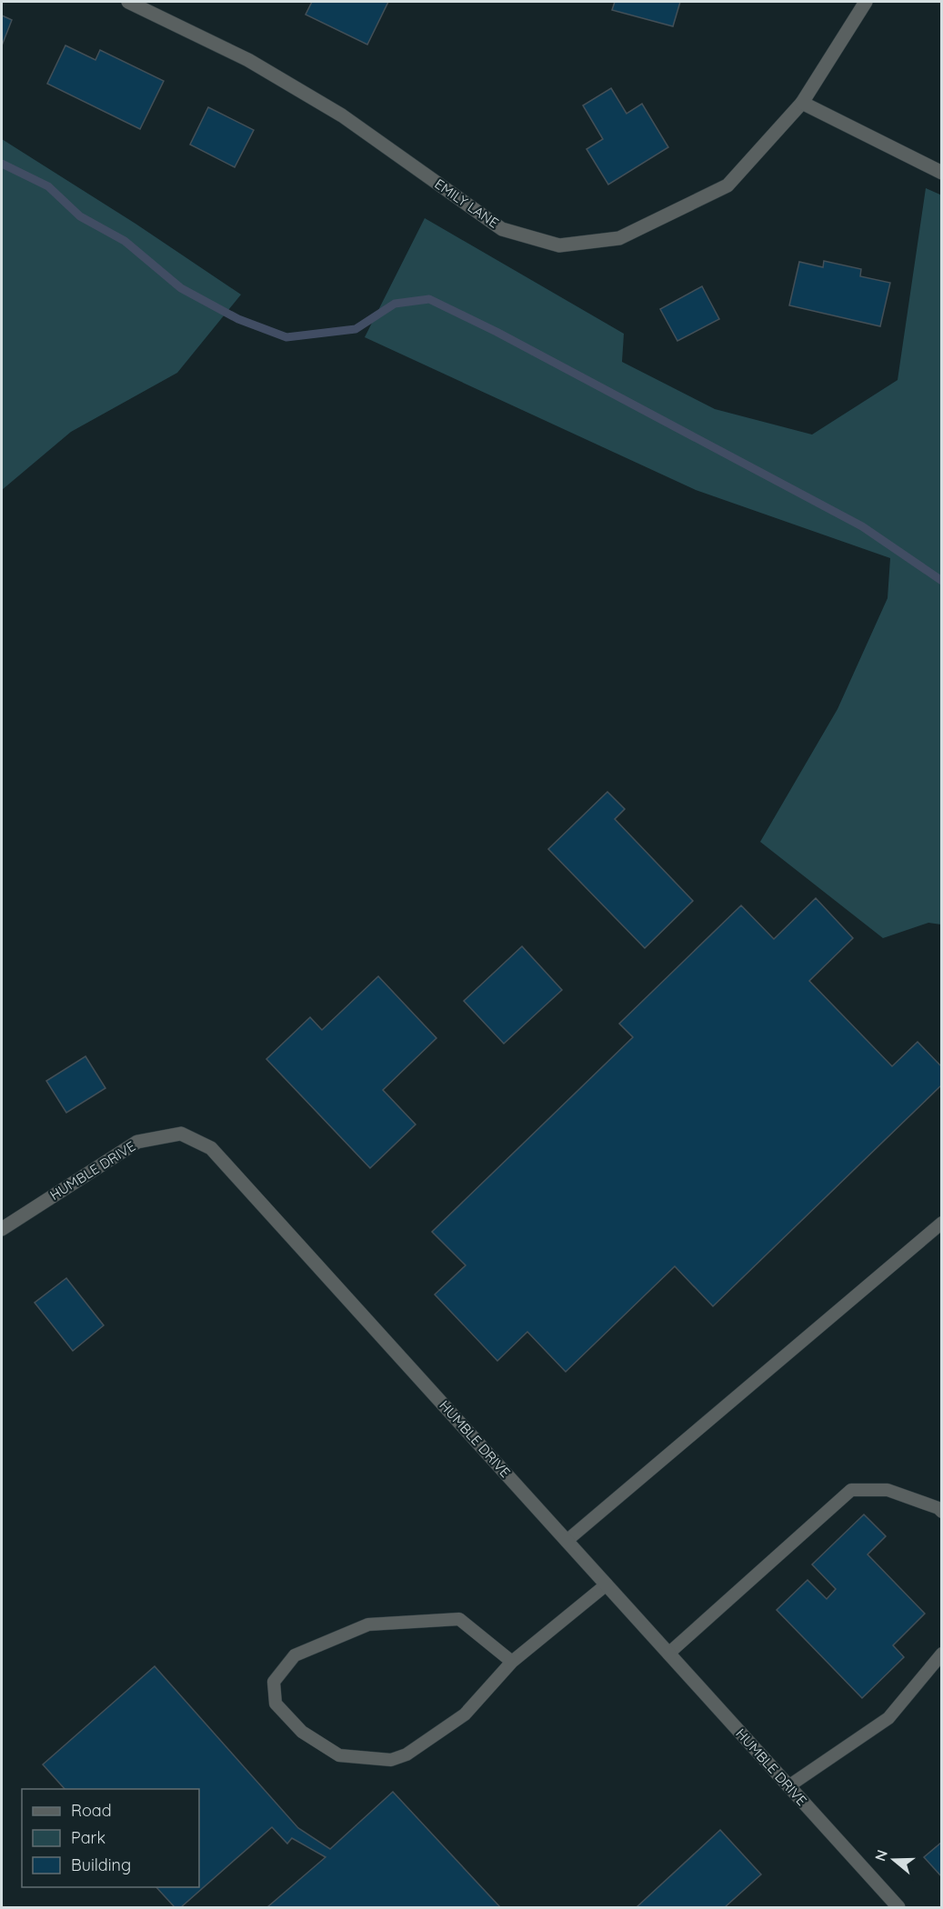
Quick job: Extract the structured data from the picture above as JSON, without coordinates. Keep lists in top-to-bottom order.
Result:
{
  "streets": {
    "street": ["EMILY LANE", "HUMBLE DRIVE"]
  },
  "legend": ["Road", "Park", "Building"],
  "north": "left"
}
